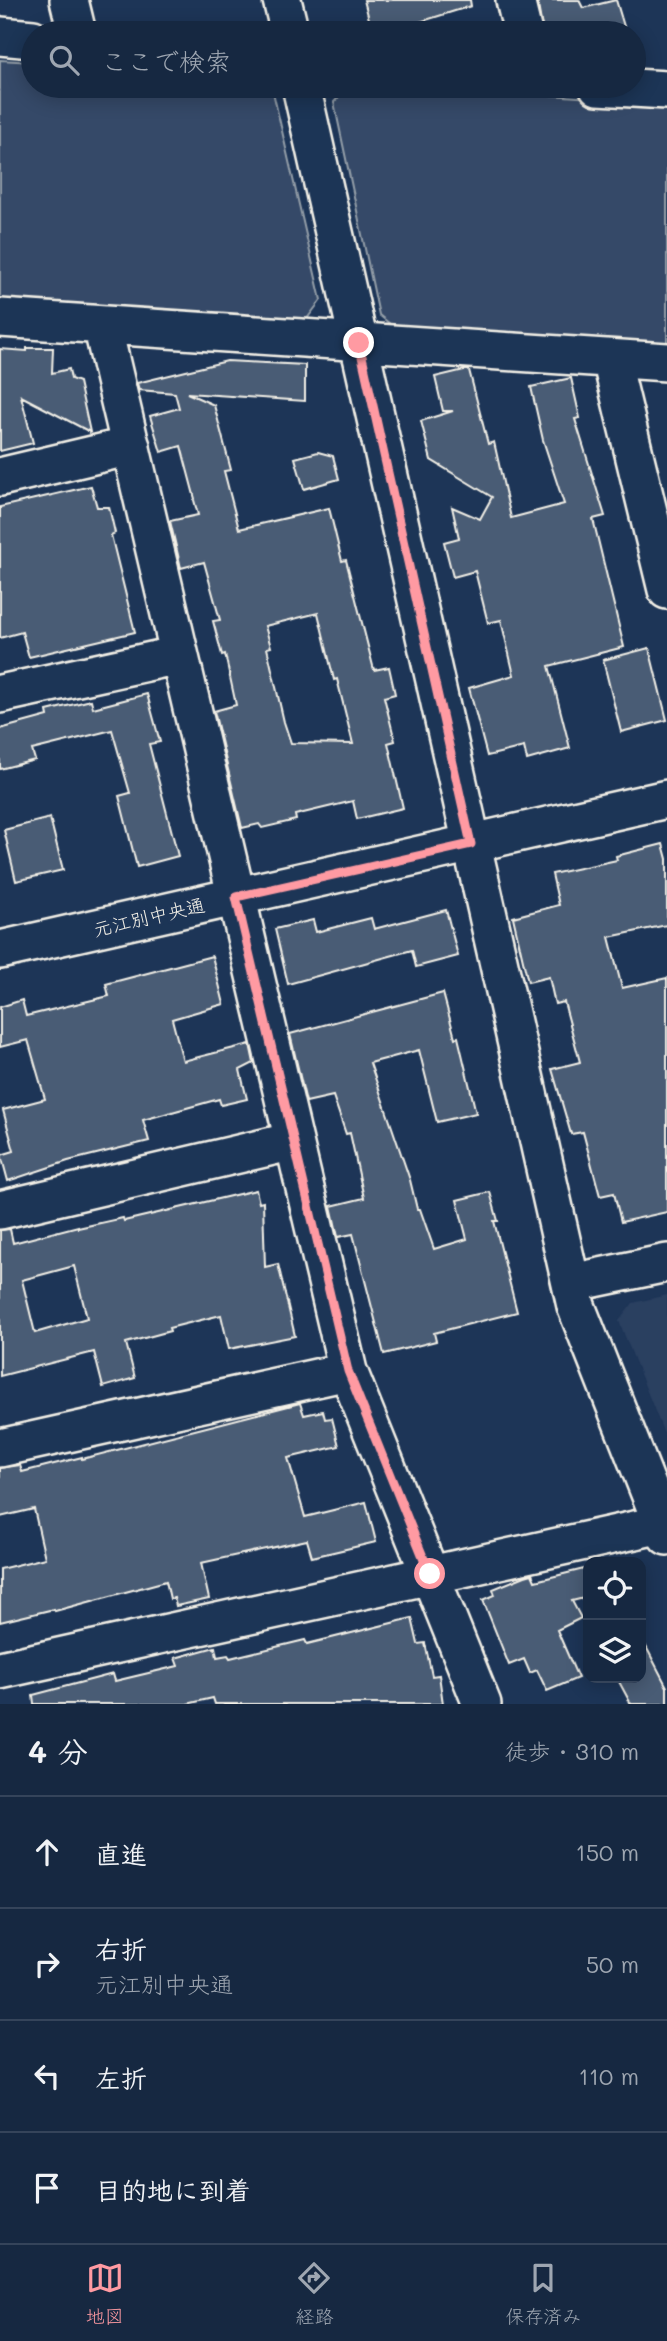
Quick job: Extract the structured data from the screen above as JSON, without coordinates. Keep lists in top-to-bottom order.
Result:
{
  "streets": {
    "street": ["元江別中央通"]
  },
  "page": {
    "search": "ここで検索",
    "heading": ["4 分", "徒歩 · 310 m"],
    "list": [
      ["直進", "150 m"],
      ["右折", "元江別中央通", "50 m"],
      ["左折", "110 m"],
      "目的地に到着"
    ],
    "nav": ["地図", "経路", "保存済み"]
  }
}
